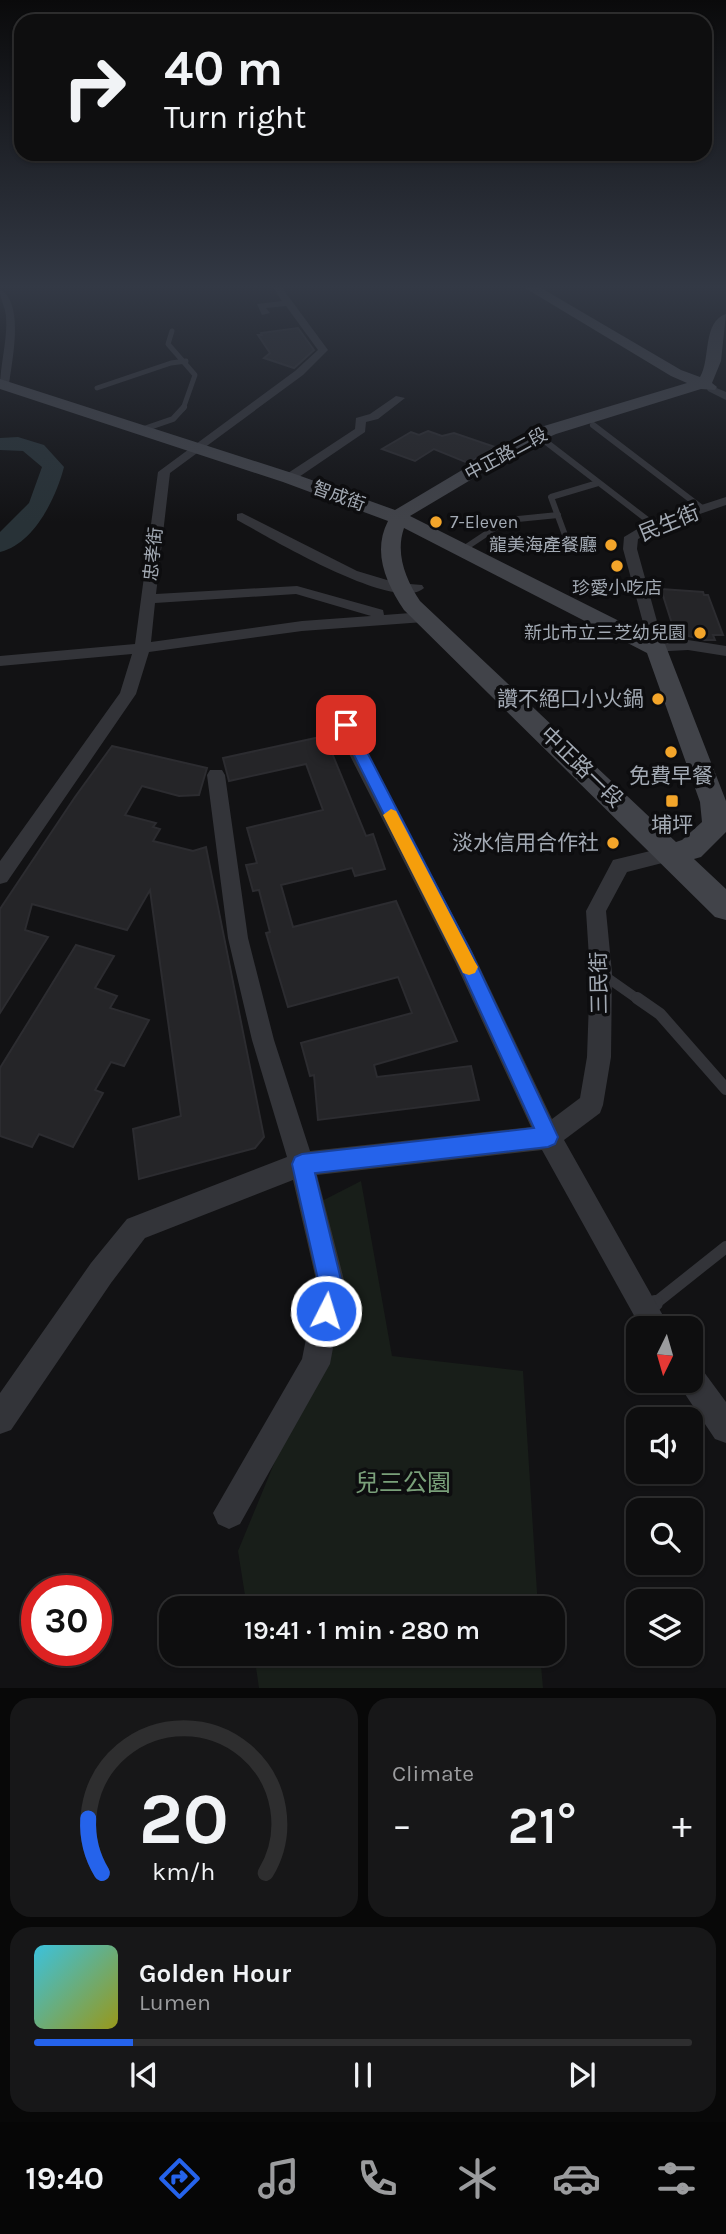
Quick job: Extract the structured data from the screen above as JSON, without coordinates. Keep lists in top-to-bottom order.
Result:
{
  "streets": {
    "main road": [
      "中正路二段",
      "智成街",
      "民生街",
      "中正路一段"
    ],
    "street": ["忠孝街", "三民街"]
  },
  "crossings": [
    ["中正路二段", "智成街"],
    ["中正路二段", "中正路一段"],
    ["智成街", "民生街"],
    ["智成街", "忠孝街"],
    ["智成街", "中正路一段"],
    ["民生街", "中正路一段"],
    ["民生街", "三民街"],
    ["中正路一段", "三民街"]
  ],
  "parks": ["兒三公園"],
  "places": {
    "other": [
      "7-Eleven",
      "龍美海產餐廳",
      "珍愛小吃店",
      "新北市立三芝幼兒園",
      "讚不絕口小火鍋",
      "免費早餐",
      "淡水信用合作社"
    ],
    "transit": ["埔坪"]
  },
  "north": "bottom",
  "page": {
    "turn": ["40 m", "Turn right"],
    "limit": "30",
    "trip": "19:41 · 1 min · 280 m",
    "tile": "Climate",
    "heat": ["−", "21°", "+"],
    "song": ["Golden Hour", "Lumen"],
    "tabs": "19:40",
    "gauge": ["20", "km/h"]
  }
}
